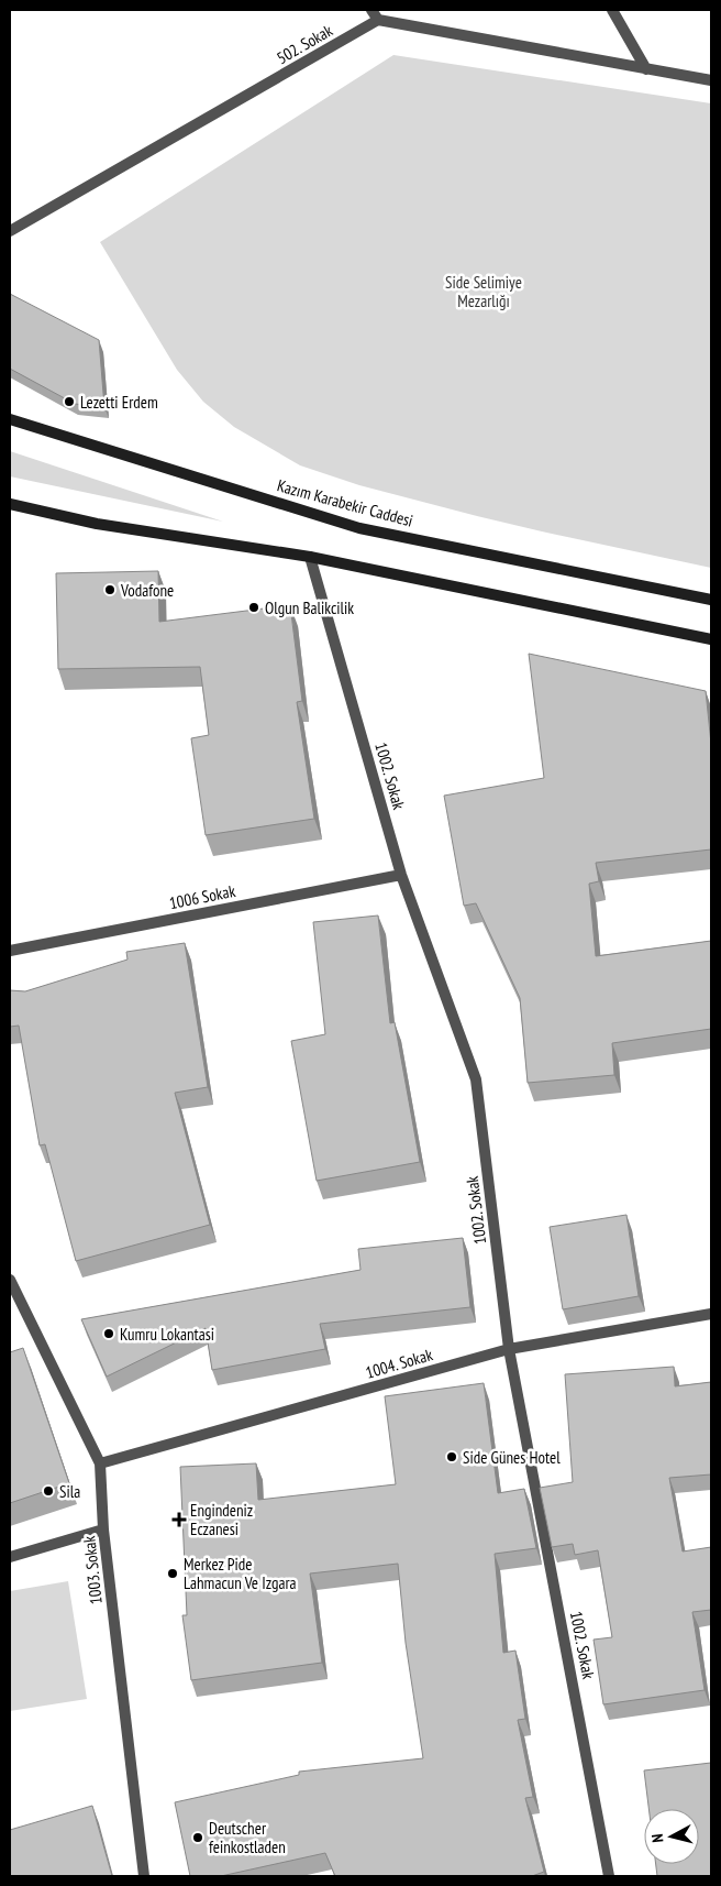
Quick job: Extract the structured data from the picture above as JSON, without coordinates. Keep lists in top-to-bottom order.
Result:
{
  "streets": {
    "main road": ["Kazım Karabekir Caddesi"],
    "street": [
      "502. Sokak",
      "1002. Sokak",
      "1006 Sokak",
      "1004. Sokak",
      "1003. Sokak"
    ]
  },
  "crossings": [
    ["1002. Sokak", "1006 Sokak"],
    ["1002. Sokak", "1004. Sokak"],
    ["1004. Sokak", "1003. Sokak"]
  ],
  "parks": ["Side Selimiye Mezarlığı"],
  "places": {
    "other": [
      "Lezetti Erdem",
      "Vodafone",
      "Olgun Balikcilik",
      "Kumru Lokantasi",
      "Side Günes Hotel",
      "Sila",
      "Merkez Pide Lahmacun Ve Izgara",
      "Deutscher feinkostladen"
    ],
    "health": ["Engindeniz Eczanesi"]
  },
  "north": "left"
}
